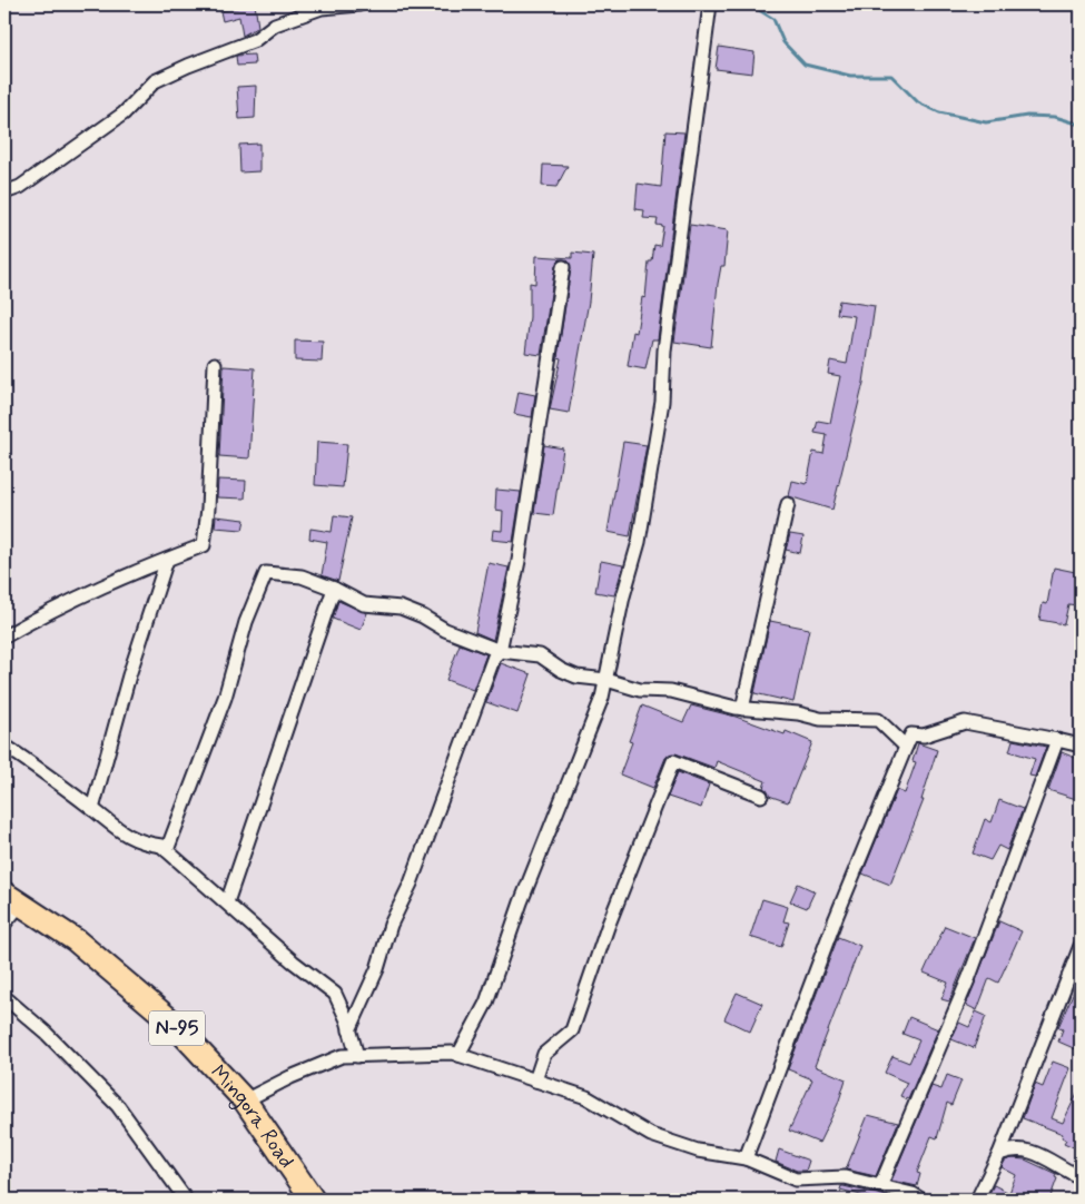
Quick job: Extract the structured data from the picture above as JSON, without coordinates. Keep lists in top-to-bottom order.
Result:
{
  "streets": {
    "highway": ["N-95", "Mingora Road"]
  }
}
